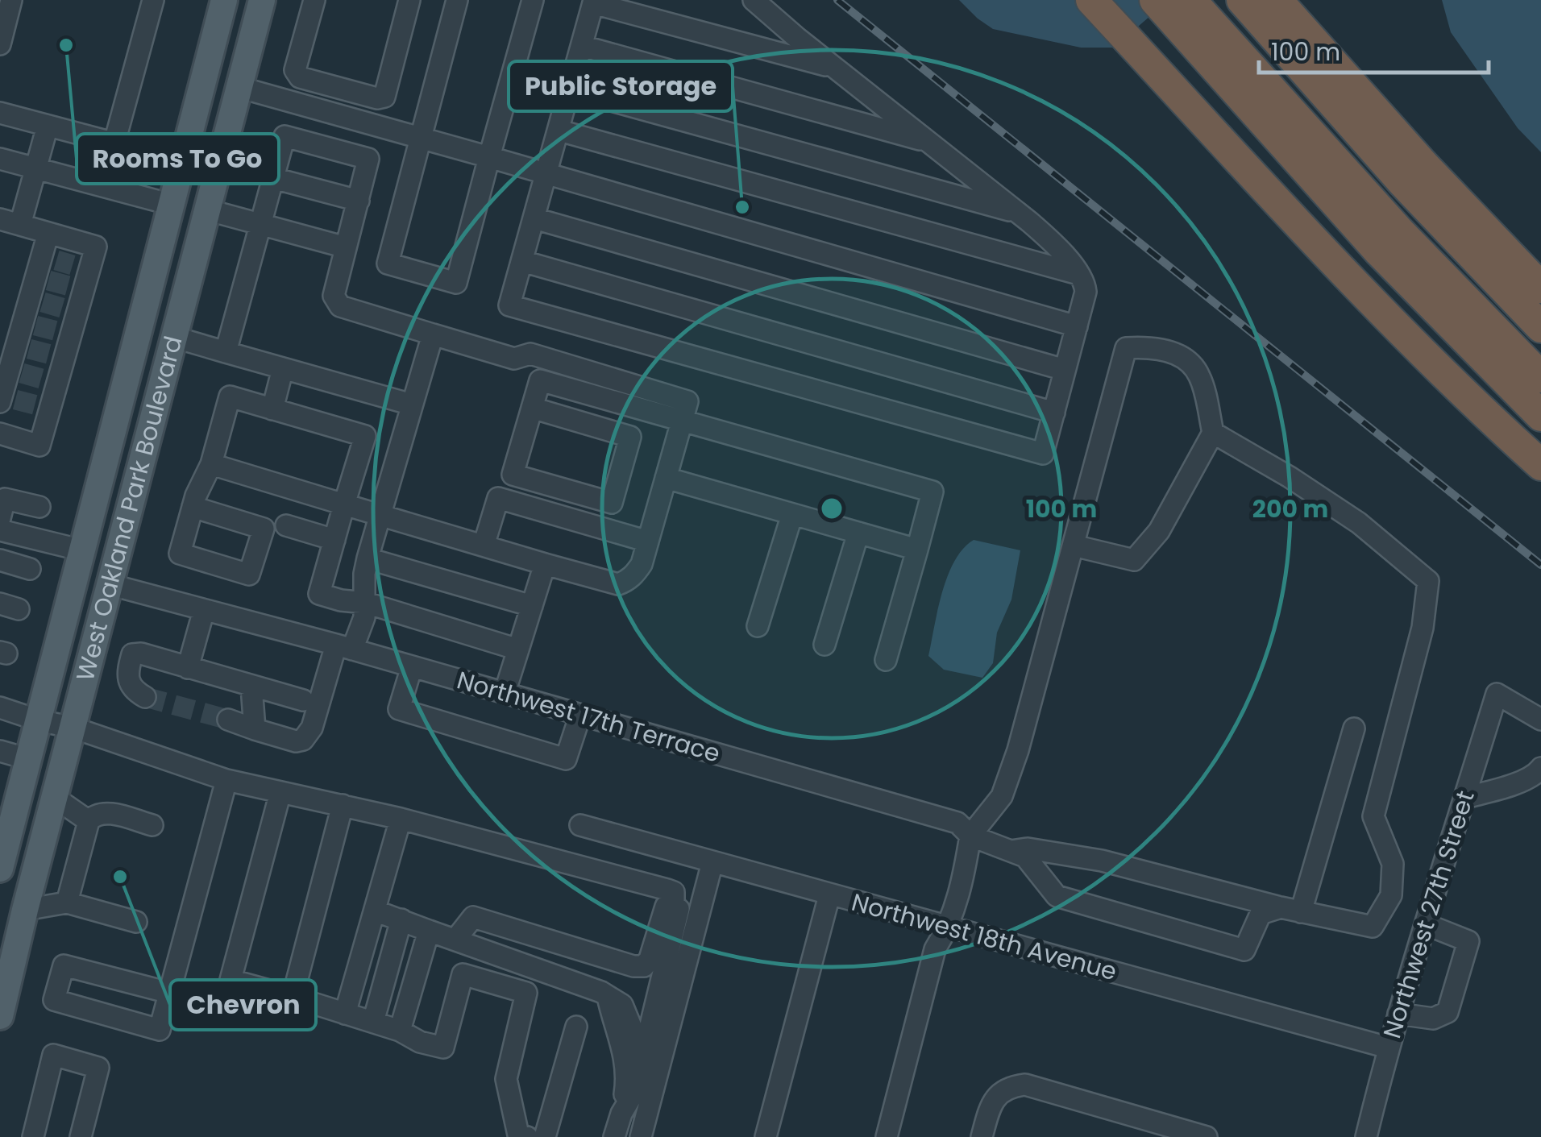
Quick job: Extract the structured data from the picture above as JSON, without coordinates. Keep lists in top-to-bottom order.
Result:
{
  "streets": {
    "main road": ["West Oakland Park Boulevard"],
    "street": ["Northwest 17th Terrace", "Northwest 27th Street", "Northwest 18th Avenue"]
  },
  "crossings": [
    ["West Oakland Park Boulevard", "Northwest 17th Terrace"],
    ["Northwest 27th Street", "Northwest 18th Avenue"]
  ],
  "places": ["Rooms To Go", "Public Storage", "Chevron"],
  "scale_bar": "100 m",
  "rings": ["100 m", "200 m"]
}
